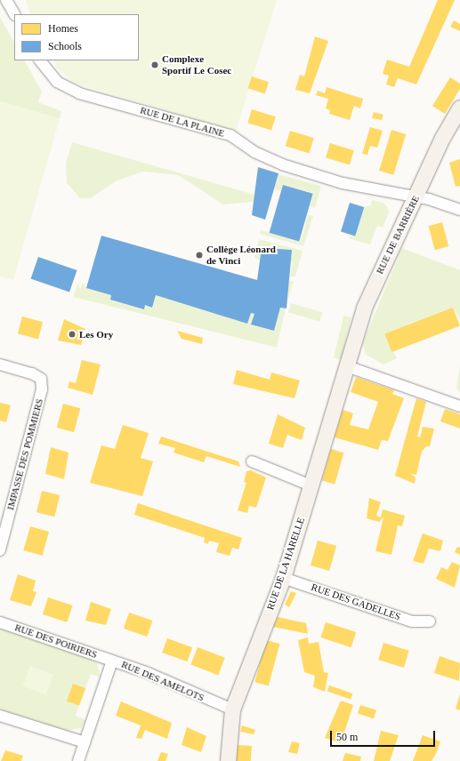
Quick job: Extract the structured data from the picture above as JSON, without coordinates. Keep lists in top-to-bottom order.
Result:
{
  "streets": {
    "street": [
      "RUE DE LA PLAINE",
      "RUE DE BARRIÈRE",
      "IMPASSE DES POMMIERS",
      "RUE DE LA HARELLE",
      "RUE DES GADELLES",
      "RUE DES POIRIERS",
      "RUE DES AMELOTS"
    ]
  },
  "crossings": [
    ["RUE DE LA PLAINE", "RUE DE BARRIÈRE"],
    ["RUE DE BARRIÈRE", "RUE DE LA HARELLE"],
    ["RUE DE LA HARELLE", "RUE DES GADELLES"],
    ["RUE DE LA HARELLE", "RUE DES AMELOTS"],
    ["RUE DES POIRIERS", "RUE DES AMELOTS"]
  ],
  "places": ["Complexe Sportif Le Cosec", "Collège Léonard de Vinci", "Les Ory"],
  "legend": ["Homes", "Schools"],
  "scale_bar": "50 m"
}
